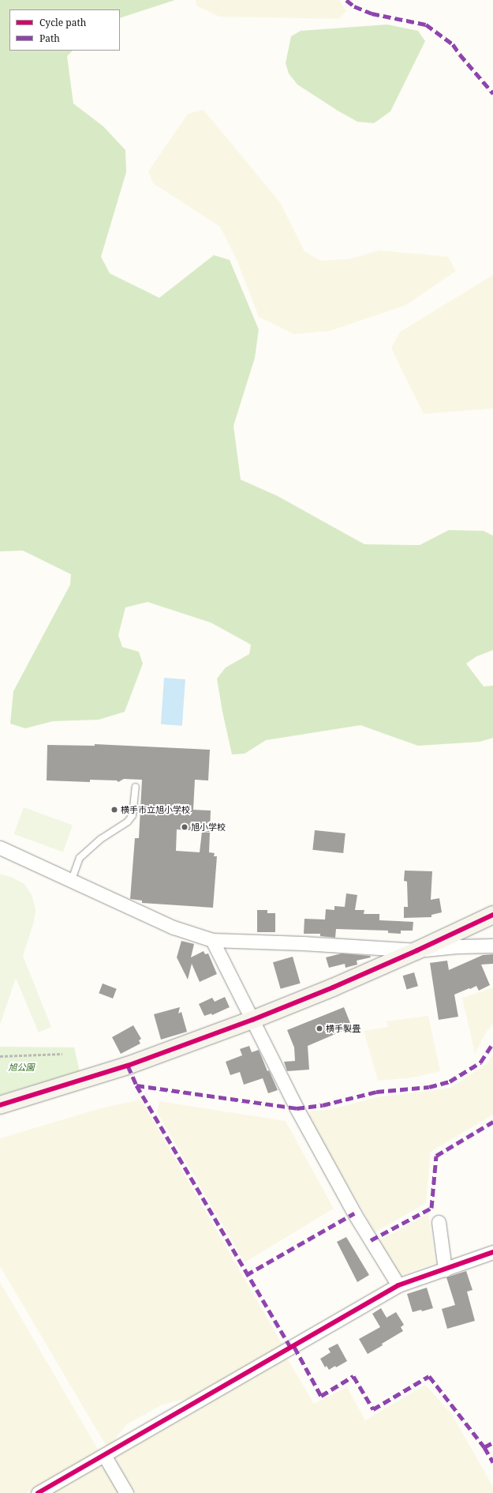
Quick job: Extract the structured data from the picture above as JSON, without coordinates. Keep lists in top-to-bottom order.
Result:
{
  "parks": ["旭公園"],
  "places": ["横手市立旭小学校", "旭小学校", "横手製畳"],
  "legend": ["Cycle path", "Path"]
}
